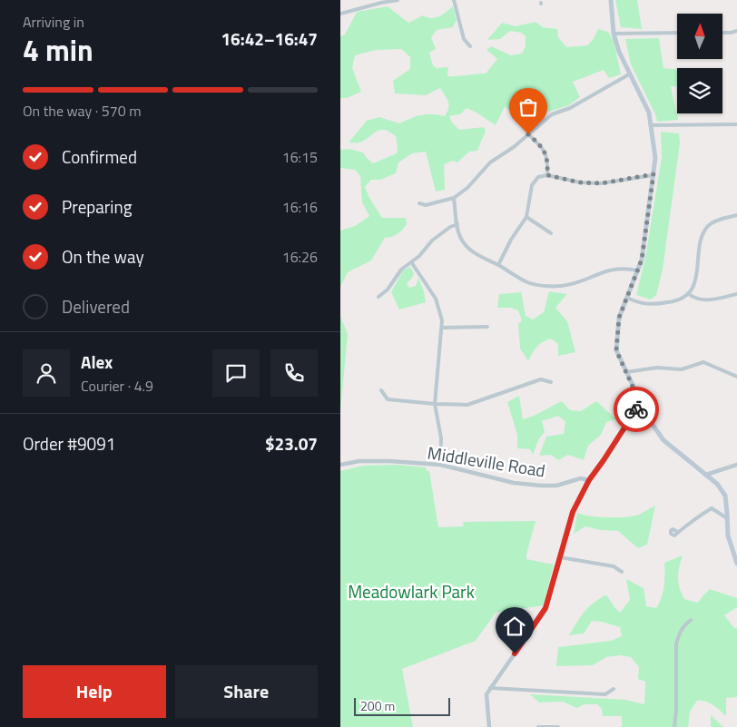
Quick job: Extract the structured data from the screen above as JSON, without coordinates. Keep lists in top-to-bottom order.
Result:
{
  "streets": {
    "street": ["Middleville Road"]
  },
  "parks": ["Meadowlark Park"],
  "scale_bar": "200 m",
  "north": "top",
  "page": {
    "heading": ["4 min", "Arriving in", "16:42–16:47"],
    "panel": [
      "Alex",
      "Courier · 4.9",
      "Order #9091",
      "$23.07"
    ],
    "bar": "On the way · 570 m",
    "list": [
      ["Confirmed", "16:15"],
      ["Preparing", "16:16"],
      ["On the way", "16:26"],
      "Delivered"
    ],
    "buttons": ["Help", "Share"],
    "scale": "200 m"
  }
}
